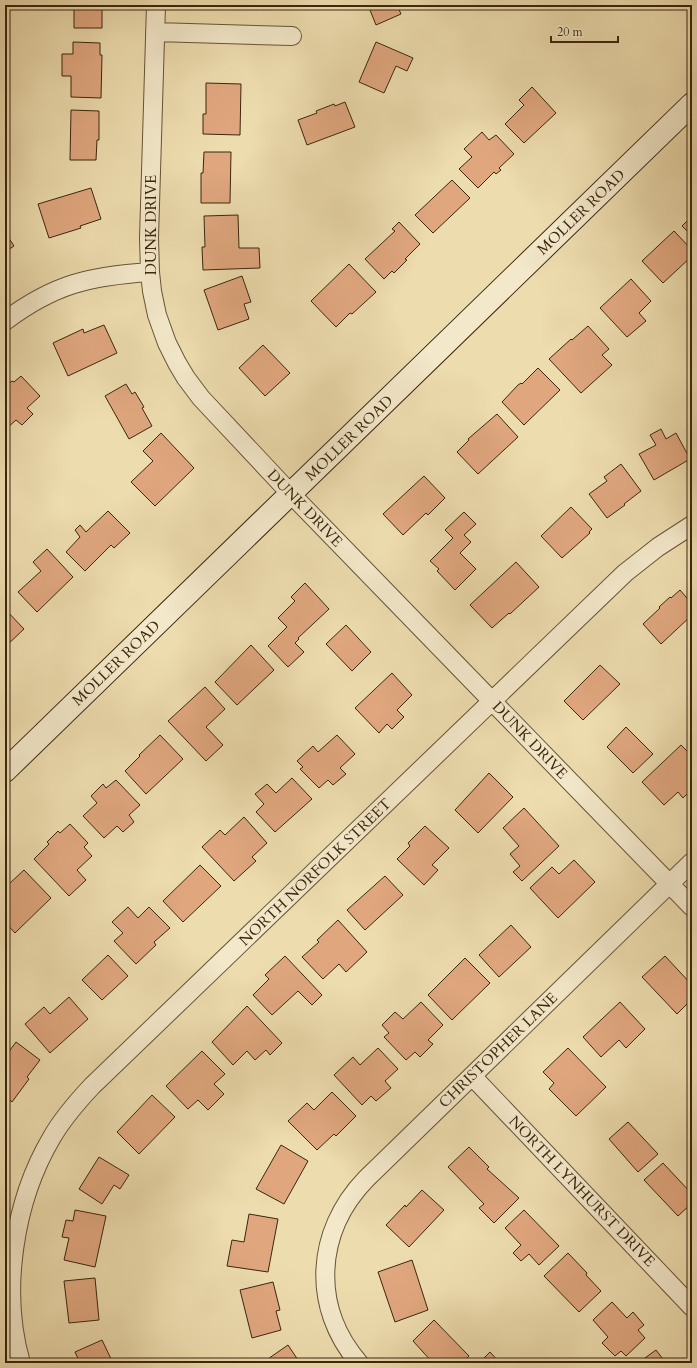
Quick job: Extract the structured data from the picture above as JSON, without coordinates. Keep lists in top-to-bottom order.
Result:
{
  "streets": {
    "main road": ["MOLLER ROAD"],
    "street": [
      "DUNK DRIVE",
      "NORTH NORFOLK STREET",
      "CHRISTOPHER LANE",
      "NORTH LYNHURST DRIVE"
    ]
  },
  "crossings": [
    ["MOLLER ROAD", "DUNK DRIVE"],
    ["DUNK DRIVE", "NORTH NORFOLK STREET"],
    ["DUNK DRIVE", "CHRISTOPHER LANE"],
    ["CHRISTOPHER LANE", "NORTH LYNHURST DRIVE"]
  ],
  "scale_bar": "20 m"
}
